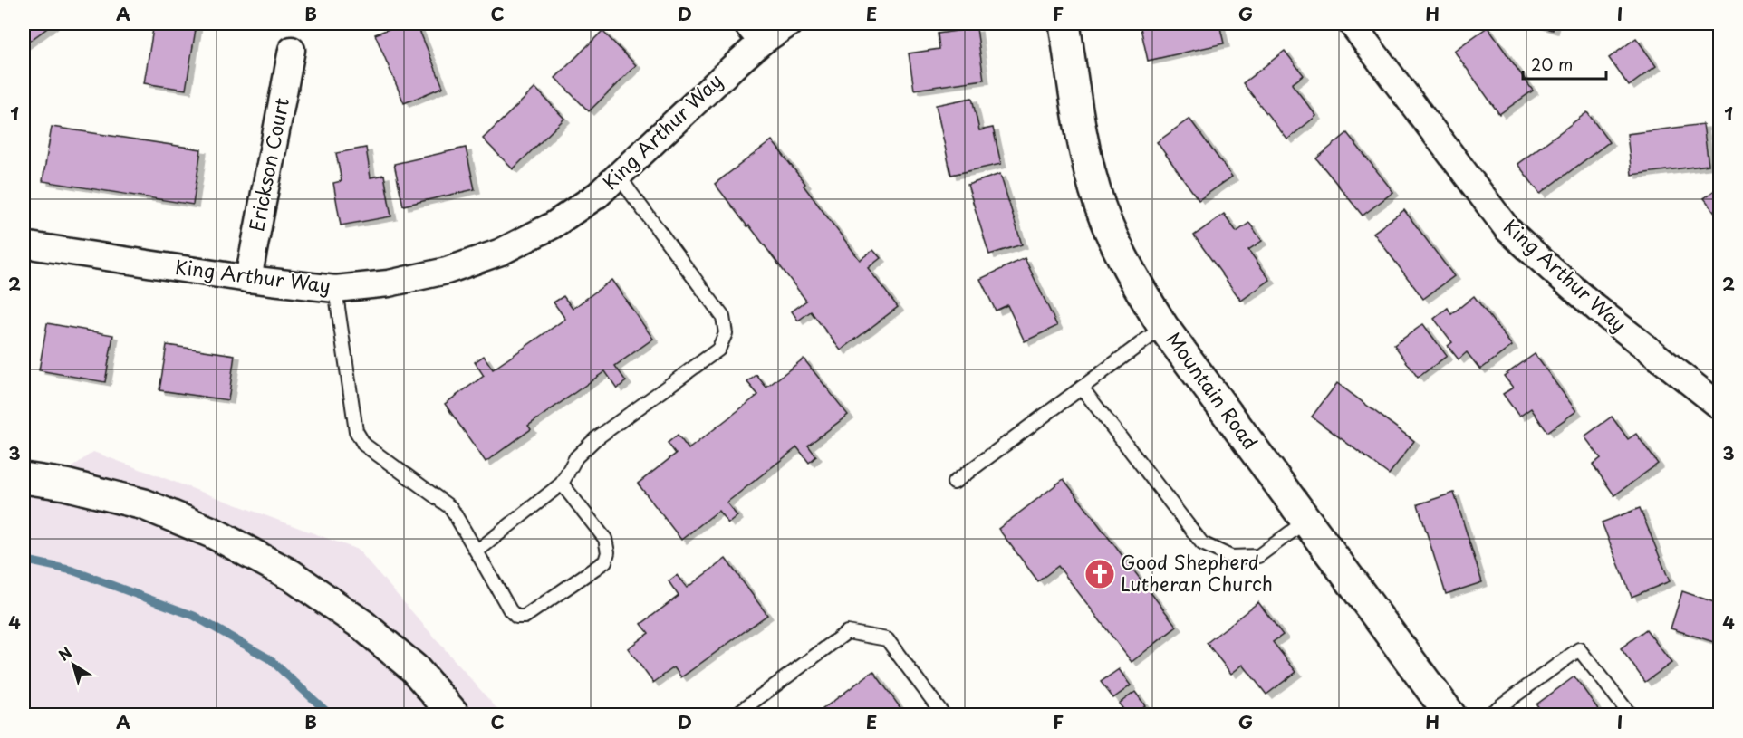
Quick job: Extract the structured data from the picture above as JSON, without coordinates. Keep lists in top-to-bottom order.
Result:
{
  "streets": {
    "street": ["King Arthur Way", "Erickson Court", "Mountain Road"]
  },
  "crossings": [
    ["King Arthur Way", "Erickson Court"]
  ],
  "places": {
    "church": ["Good Shepherd Lutheran Church"]
  },
  "scale_bar": "20 m",
  "north": "top left",
  "grid": {
    "columns": [
      "A",
      "B",
      "C",
      "D",
      "E",
      "F",
      "G",
      "H",
      "I"
    ],
    "rows": [
      "1",
      "2",
      "3",
      "4"
    ]
  }
}
